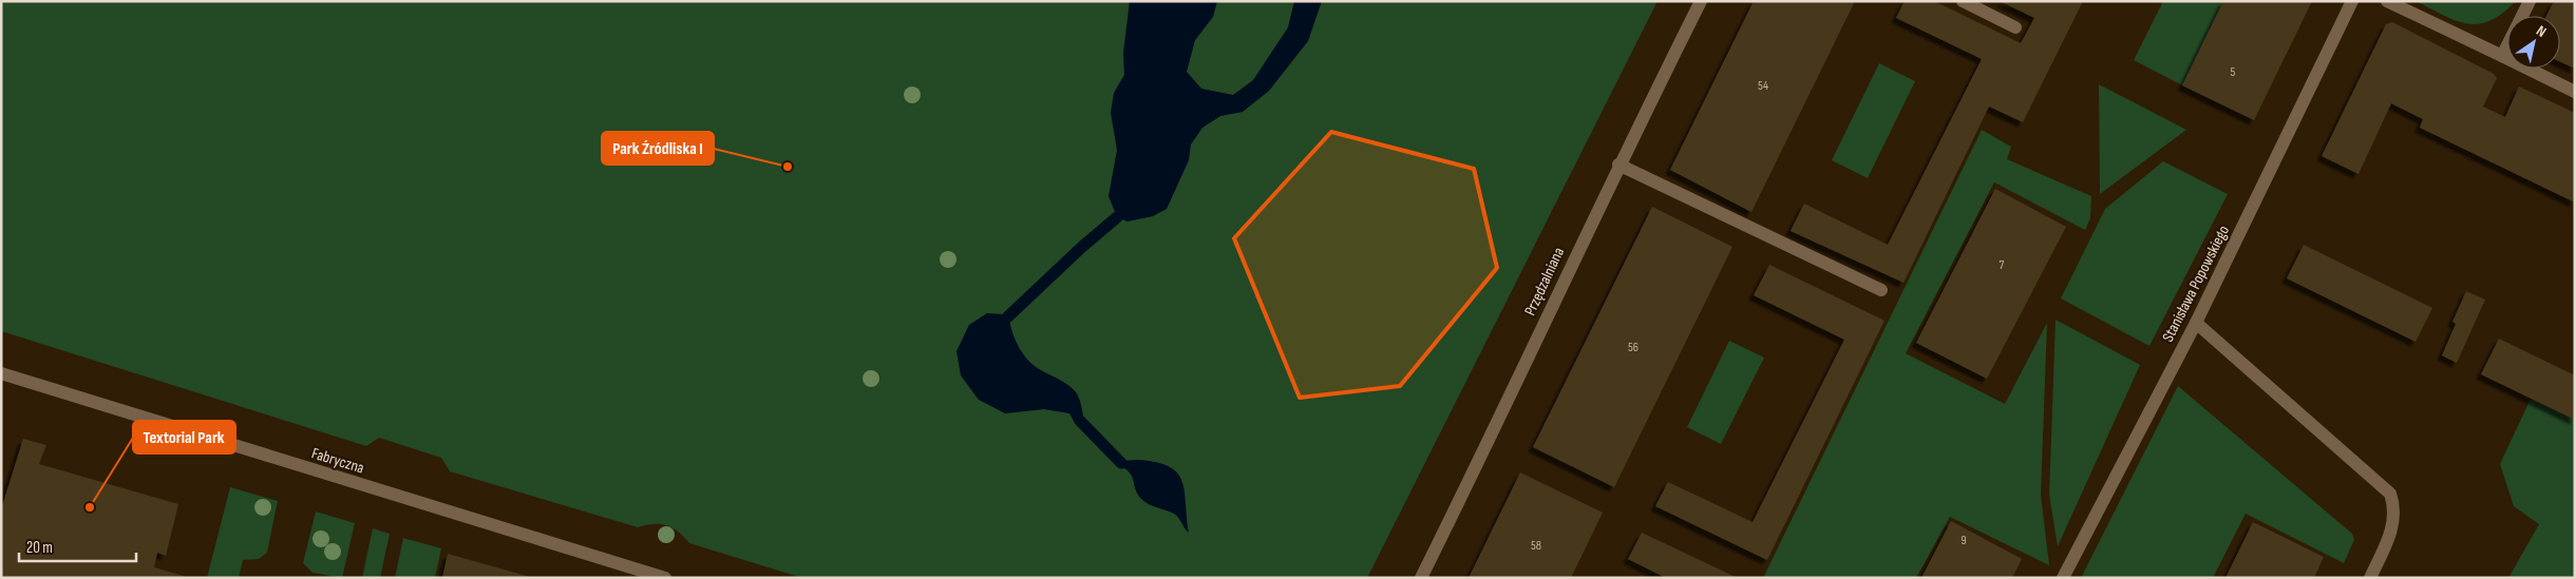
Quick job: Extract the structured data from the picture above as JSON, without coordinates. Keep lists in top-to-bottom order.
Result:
{
  "streets": {
    "street": ["Przędzalniana", "Stanisława Popowskiego", "Fabryczna"]
  },
  "places": ["Park Źródliska I", "Textorial Park"],
  "house_numbers": [
    "5",
    "54",
    "7",
    "56",
    "9",
    "58"
  ],
  "scale_bar": "20 m",
  "north": "top right"
}
